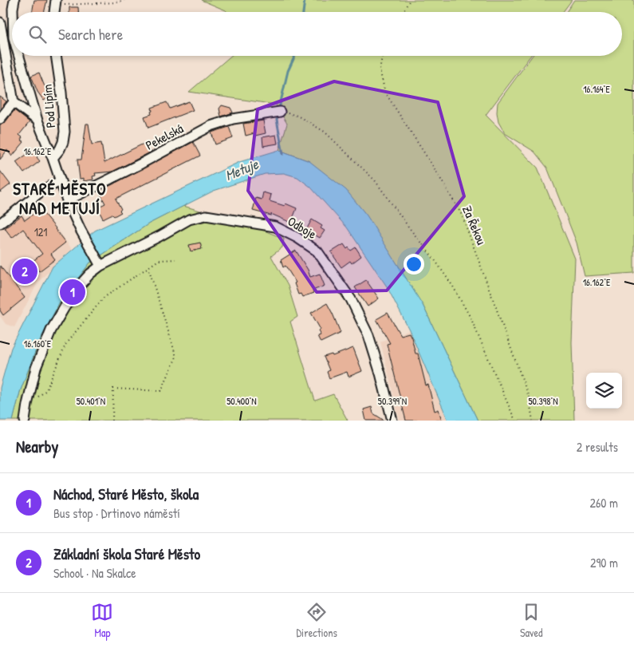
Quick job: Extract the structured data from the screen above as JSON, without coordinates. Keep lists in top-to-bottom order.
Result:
{
  "streets": {
    "street": ["Pod Lipím", "Pekelská", "Odboje"],
    "path": ["Za Řekou"]
  },
  "districts": ["STARÉ MĚSTO NAD METUJÍ"],
  "water": ["Metuje"],
  "house_numbers": ["121"],
  "page": {
    "search": "Search here",
    "pins": ["2", "1"],
    "heading": ["Nearby", "2 results"],
    "list": [
      {
        "mark": "1",
        "name": "Náchod, Staré Město, škola",
        "note": "Bus stop · Drtinovo náměstí",
        "value": "260 m"
      },
      {
        "mark": "2",
        "name": "Základní škola Staré Město",
        "note": "School · Na Skalce",
        "value": "290 m"
      }
    ],
    "nav": ["Map", "Directions", "Saved"]
  },
  "coordinates": [
    "16.164°E",
    "16.162°E",
    "16.160°E",
    "50.401°N",
    "50.400°N",
    "50.399°N",
    "50.398°N"
  ]
}
